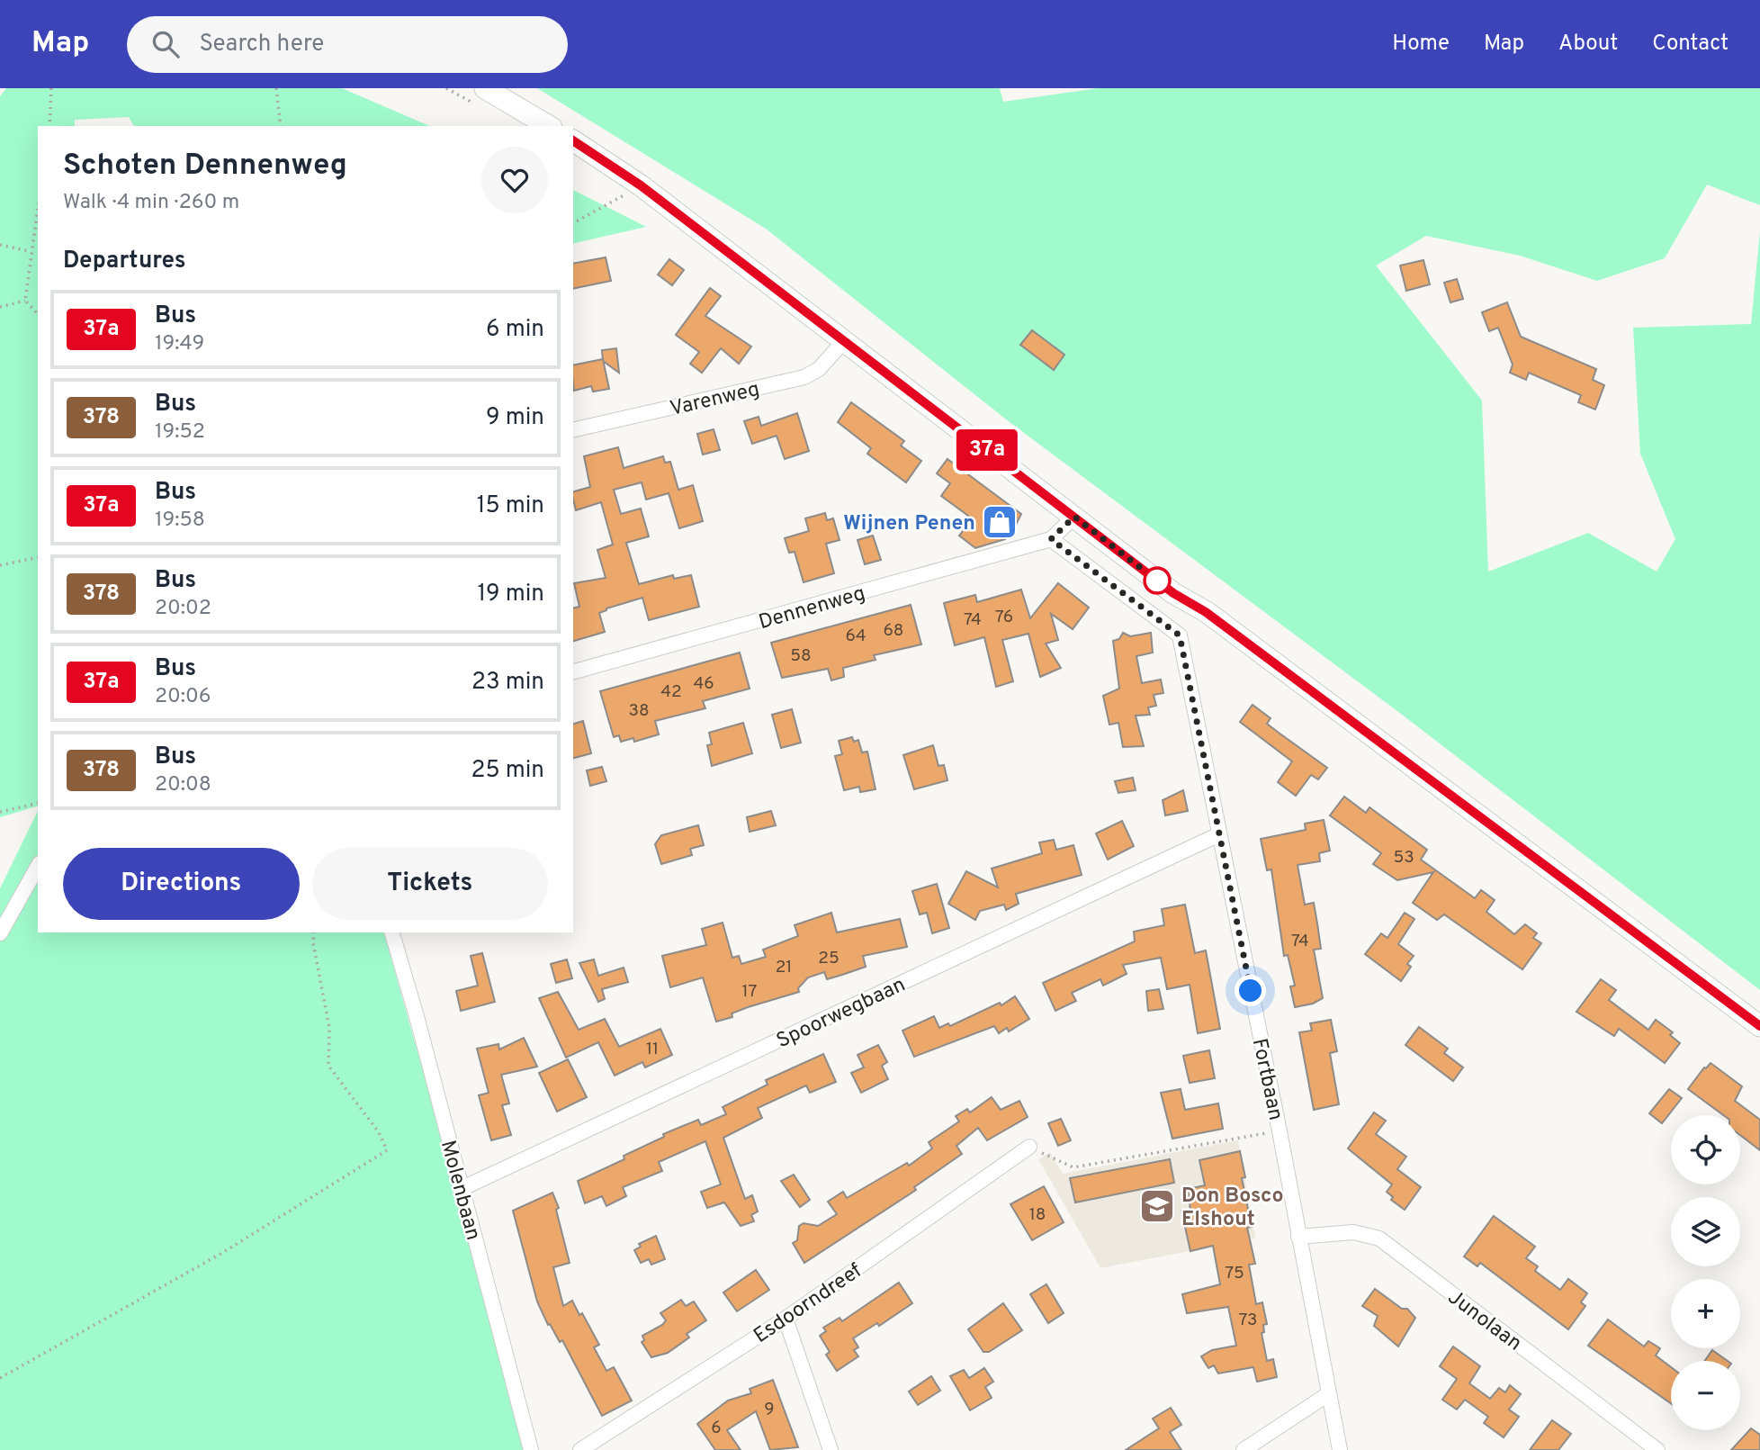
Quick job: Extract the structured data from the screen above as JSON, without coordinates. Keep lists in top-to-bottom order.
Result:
{
  "streets": {
    "street": [
      "Varenweg",
      "Dennenweg",
      "Spoorwegbaan",
      "Fortbaan",
      "Molenbaan",
      "Esdoorndreef",
      "Junolaan"
    ]
  },
  "crossings": [
    ["Dennenweg", "Fortbaan"],
    ["Spoorwegbaan", "Fortbaan"],
    ["Spoorwegbaan", "Molenbaan"],
    ["Fortbaan", "Junolaan"]
  ],
  "places": {
    "shop": ["Wijnen Penen"],
    "school or university": ["Don Bosco Elshout"]
  },
  "lines": ["bus line 37a"],
  "house_numbers": [
    "76",
    "74",
    "68",
    "64",
    "58",
    "46",
    "42",
    "38",
    "53",
    "74",
    "25",
    "21",
    "17",
    "11",
    "18",
    "75",
    "73",
    "9",
    "6"
  ],
  "page": {
    "header": "Map",
    "search": "Search here",
    "nav": [
      "Home",
      "Map",
      "About",
      "Contact"
    ],
    "on_map": "37a",
    "heading": [
      ["Schoten Dennenweg", "Walk · 4 min · 260 m"],
      "Departures"
    ],
    "list": [
      {
        "mark": "37a",
        "name": "Bus",
        "note": "19:49",
        "value": "6 min"
      },
      {
        "mark": "378",
        "name": "Bus",
        "note": "19:52",
        "value": "9 min"
      },
      {
        "mark": "37a",
        "name": "Bus",
        "note": "19:58",
        "value": "15 min"
      },
      {
        "mark": "378",
        "name": "Bus",
        "note": "20:02",
        "value": "19 min"
      },
      {
        "mark": "37a",
        "name": "Bus",
        "note": "20:06",
        "value": "23 min"
      },
      {
        "mark": "378",
        "name": "Bus",
        "note": "20:08",
        "value": "25 min"
      }
    ],
    "buttons": ["Directions", "Tickets"],
    "map_buttons": ["+", "−"]
  }
}
